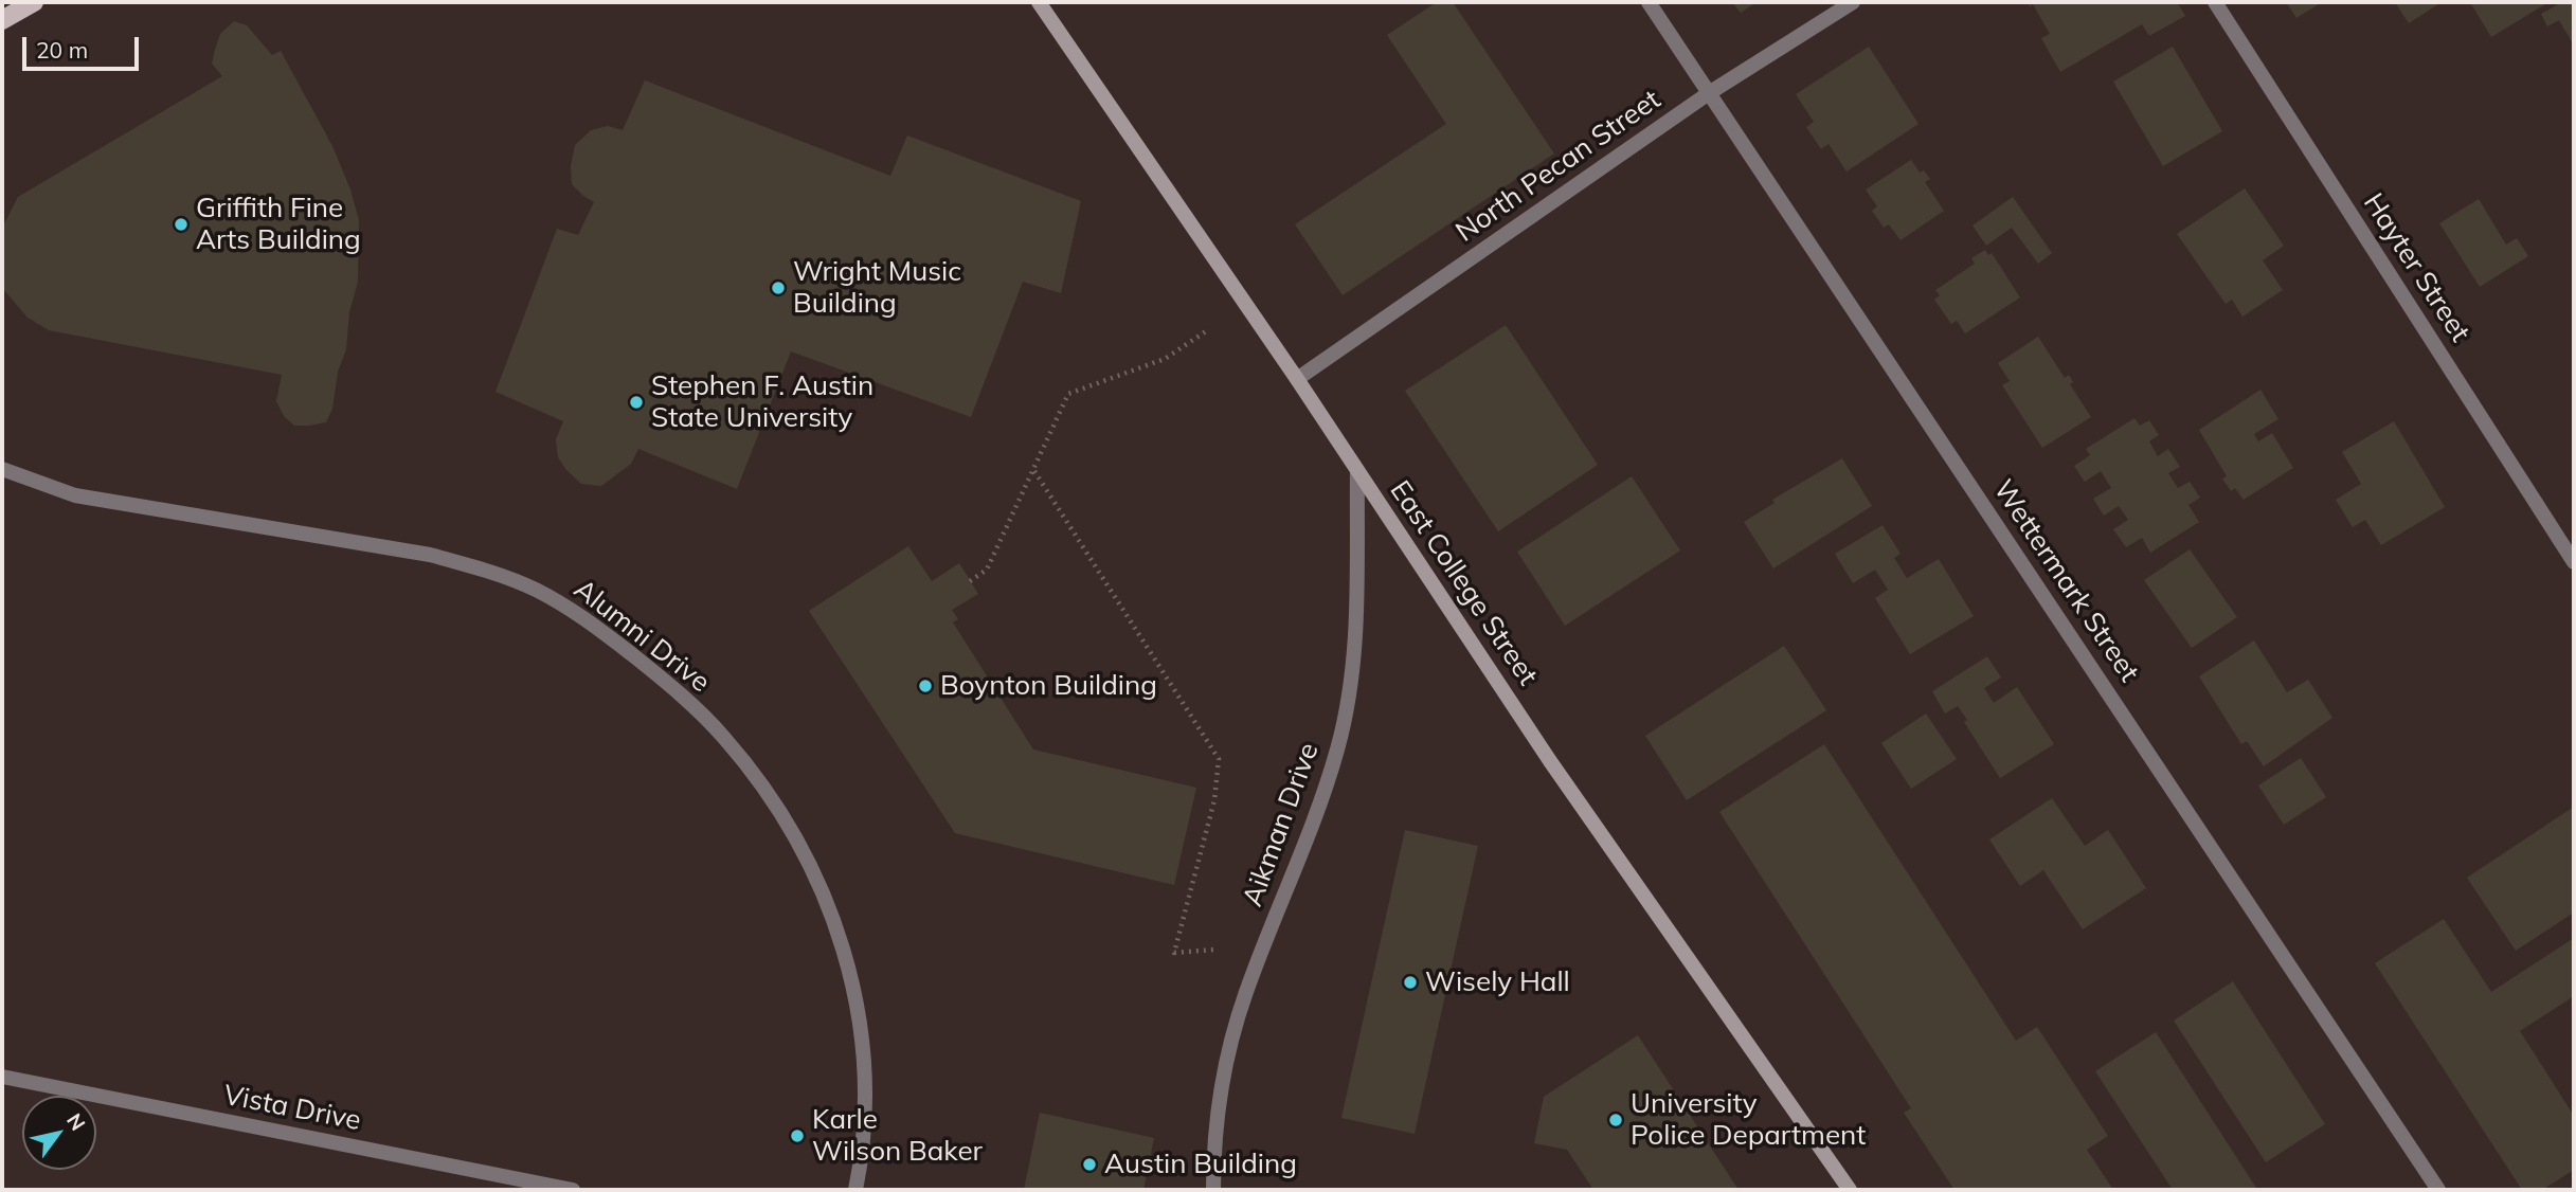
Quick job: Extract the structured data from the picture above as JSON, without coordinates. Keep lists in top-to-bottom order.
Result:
{
  "streets": {
    "street": [
      "North Pecan Street",
      "Hayter Street",
      "Wettermark Street",
      "East College Street",
      "Alumni Drive",
      "Aikman Drive",
      "Vista Drive"
    ]
  },
  "crossings": [
    ["North Pecan Street", "Wettermark Street"],
    ["North Pecan Street", "East College Street"],
    ["East College Street", "Aikman Drive"]
  ],
  "places": [
    "Griffith Fine Arts Building",
    "Wright Music Building",
    "Stephen F. Austin State University",
    "Boynton Building",
    "Wisely Hall",
    "University Police Department",
    "Karle Wilson Baker",
    "Austin Building"
  ],
  "scale_bar": "20 m",
  "north": "top right"
}
